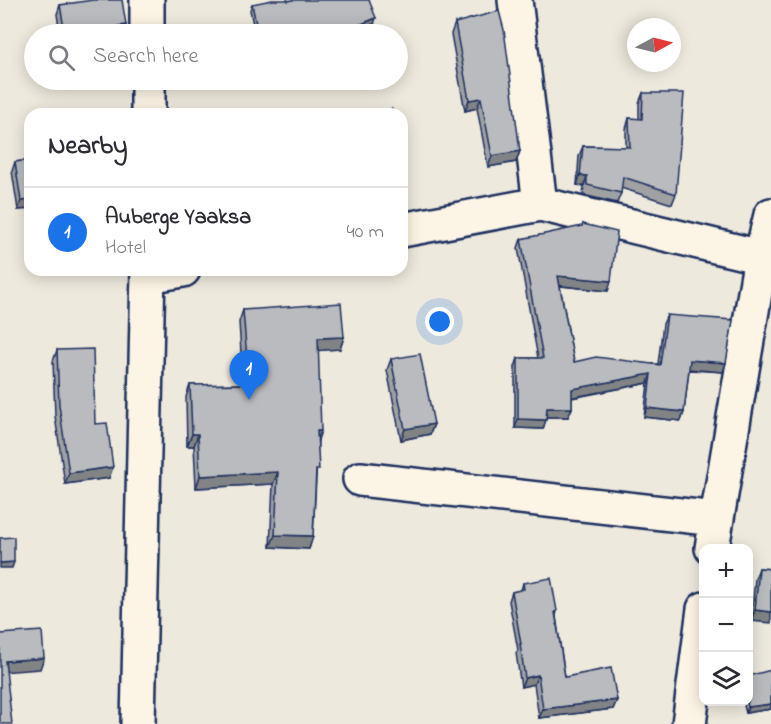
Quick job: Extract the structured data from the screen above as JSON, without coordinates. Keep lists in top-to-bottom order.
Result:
{
  "north": "right",
  "page": {
    "search": "Search here",
    "heading": "Nearby",
    "list": [
      {
        "mark": "1",
        "name": "Auberge Yaaksa",
        "note": "Hotel",
        "value": "40 m"
      }
    ],
    "pins": "1",
    "map_buttons": ["+", "−"]
  }
}
